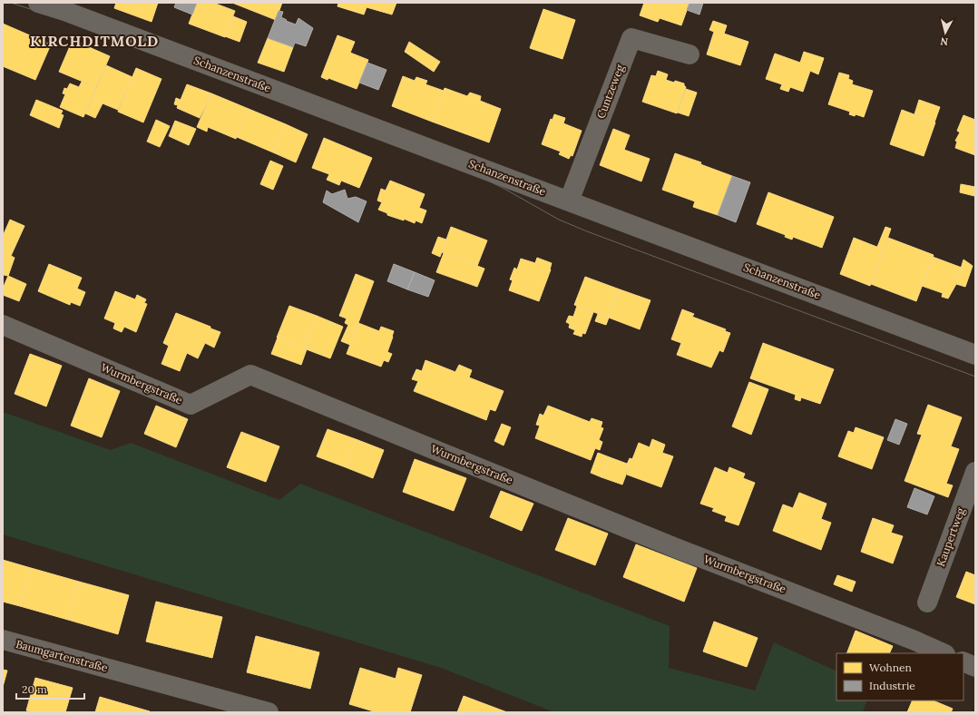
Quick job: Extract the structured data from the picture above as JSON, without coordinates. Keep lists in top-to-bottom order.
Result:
{
  "streets": {
    "street": [
      "Schanzenstraße",
      "Cuntzeweg",
      "Wurmbergstraße",
      "Kaupertweg",
      "Baumgartenstraße"
    ]
  },
  "crossings": [
    ["Schanzenstraße", "Cuntzeweg"]
  ],
  "districts": ["KIRCHDITMOLD"],
  "legend": ["Wohnen", "Industrie"],
  "scale_bar": "20 m",
  "north": "bottom"
}
